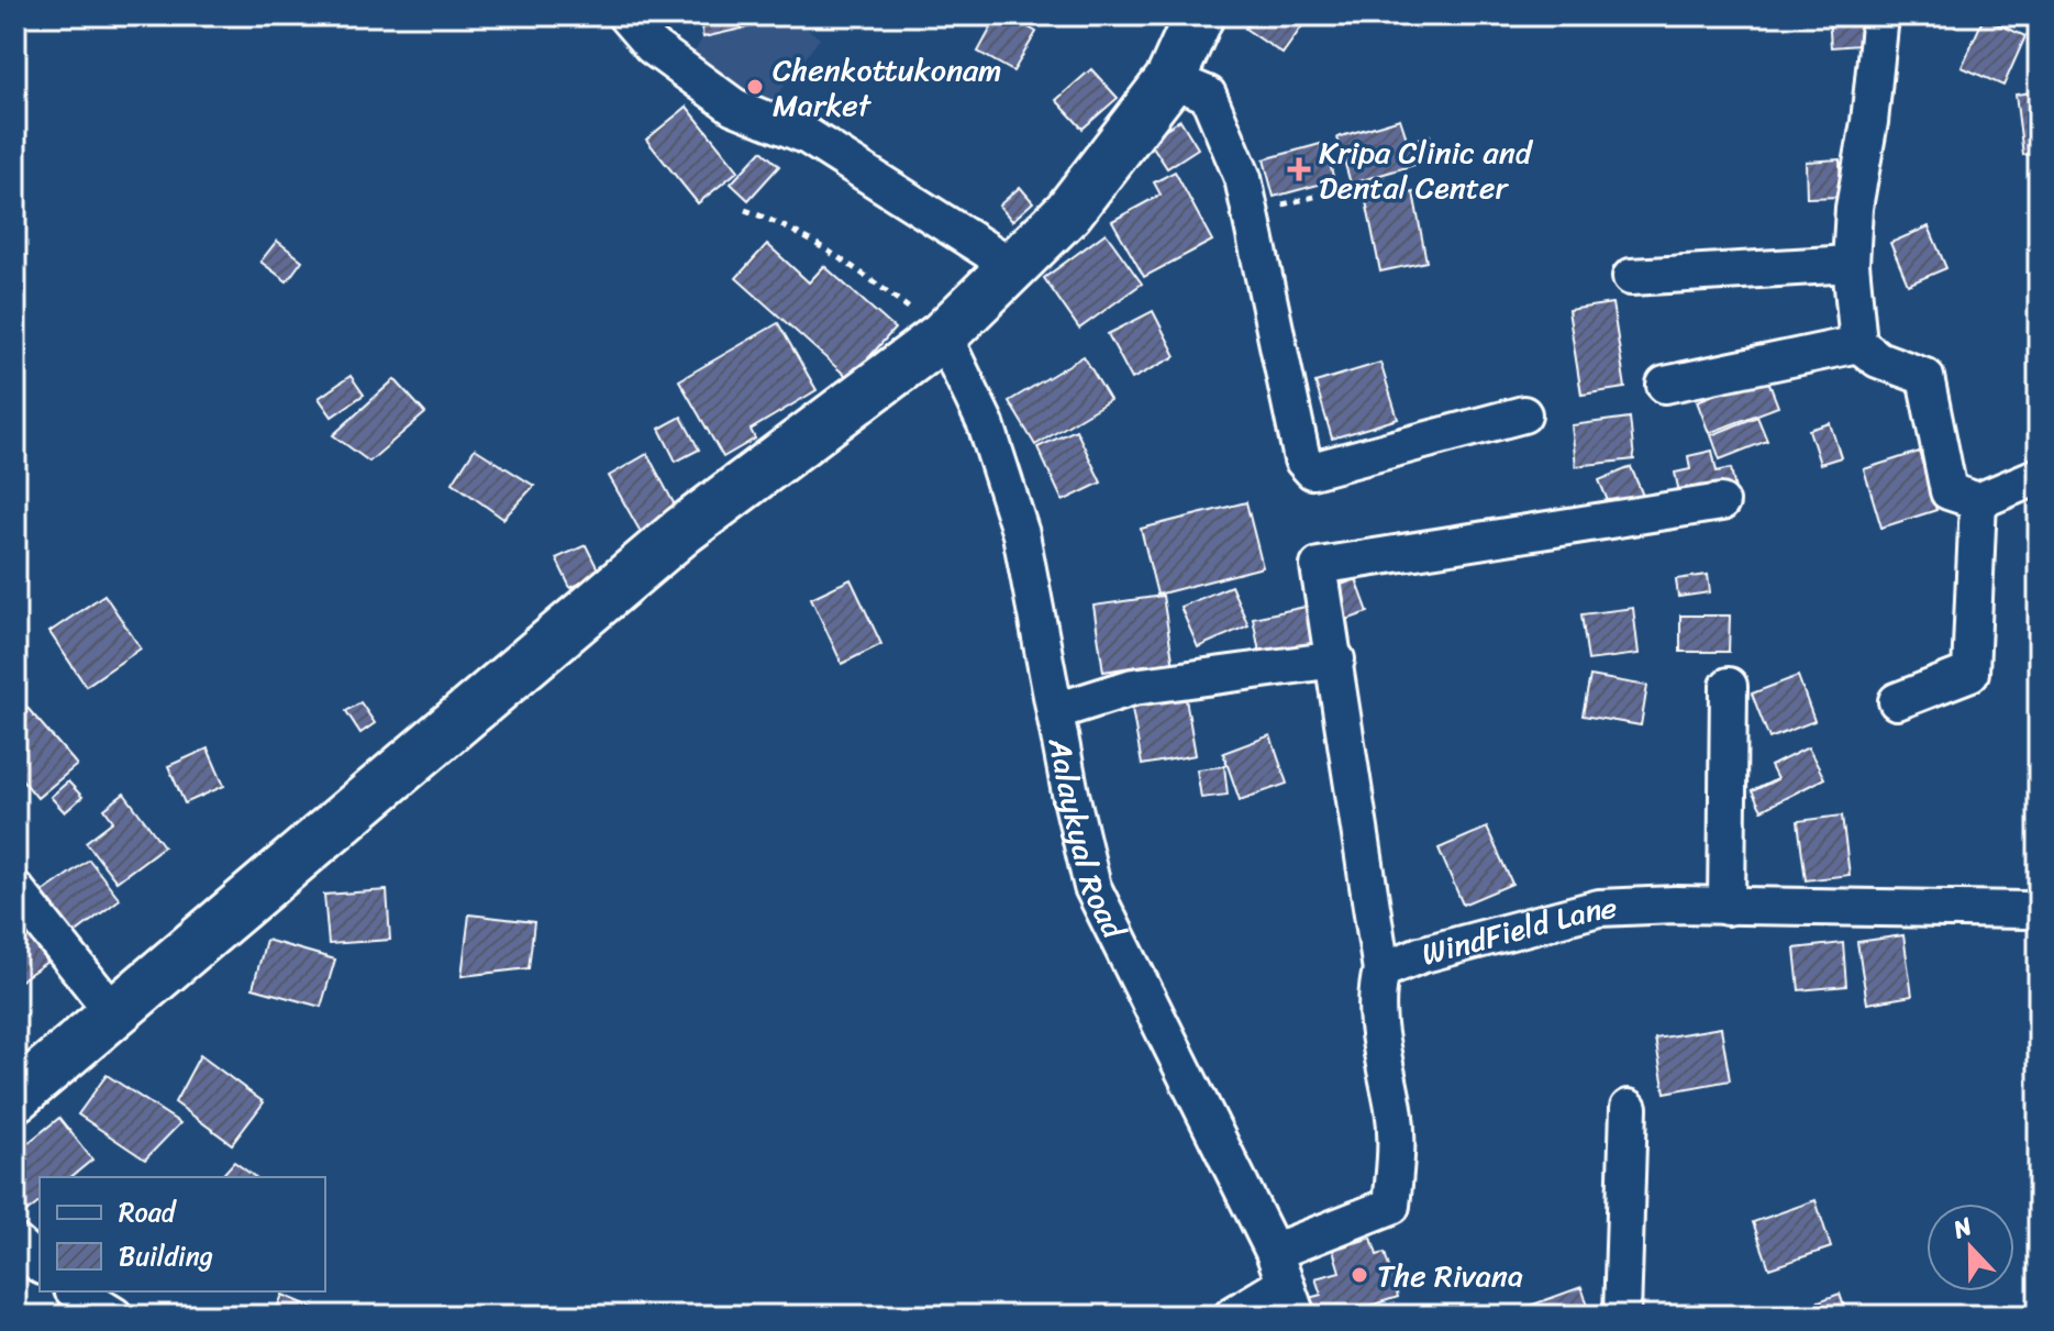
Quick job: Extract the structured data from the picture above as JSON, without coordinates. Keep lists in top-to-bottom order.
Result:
{
  "streets": {
    "street": ["Aalaykyal Road", "WindField Lane"]
  },
  "crossings": [
    ["Aalaykyal Road", "WindField Lane"]
  ],
  "places": {
    "other": ["Chenkottukonam Market", "The Rivana"],
    "health": ["Kripa Clinic and Dental Center"]
  },
  "legend": ["Road", "Building"],
  "north": "top"
}
